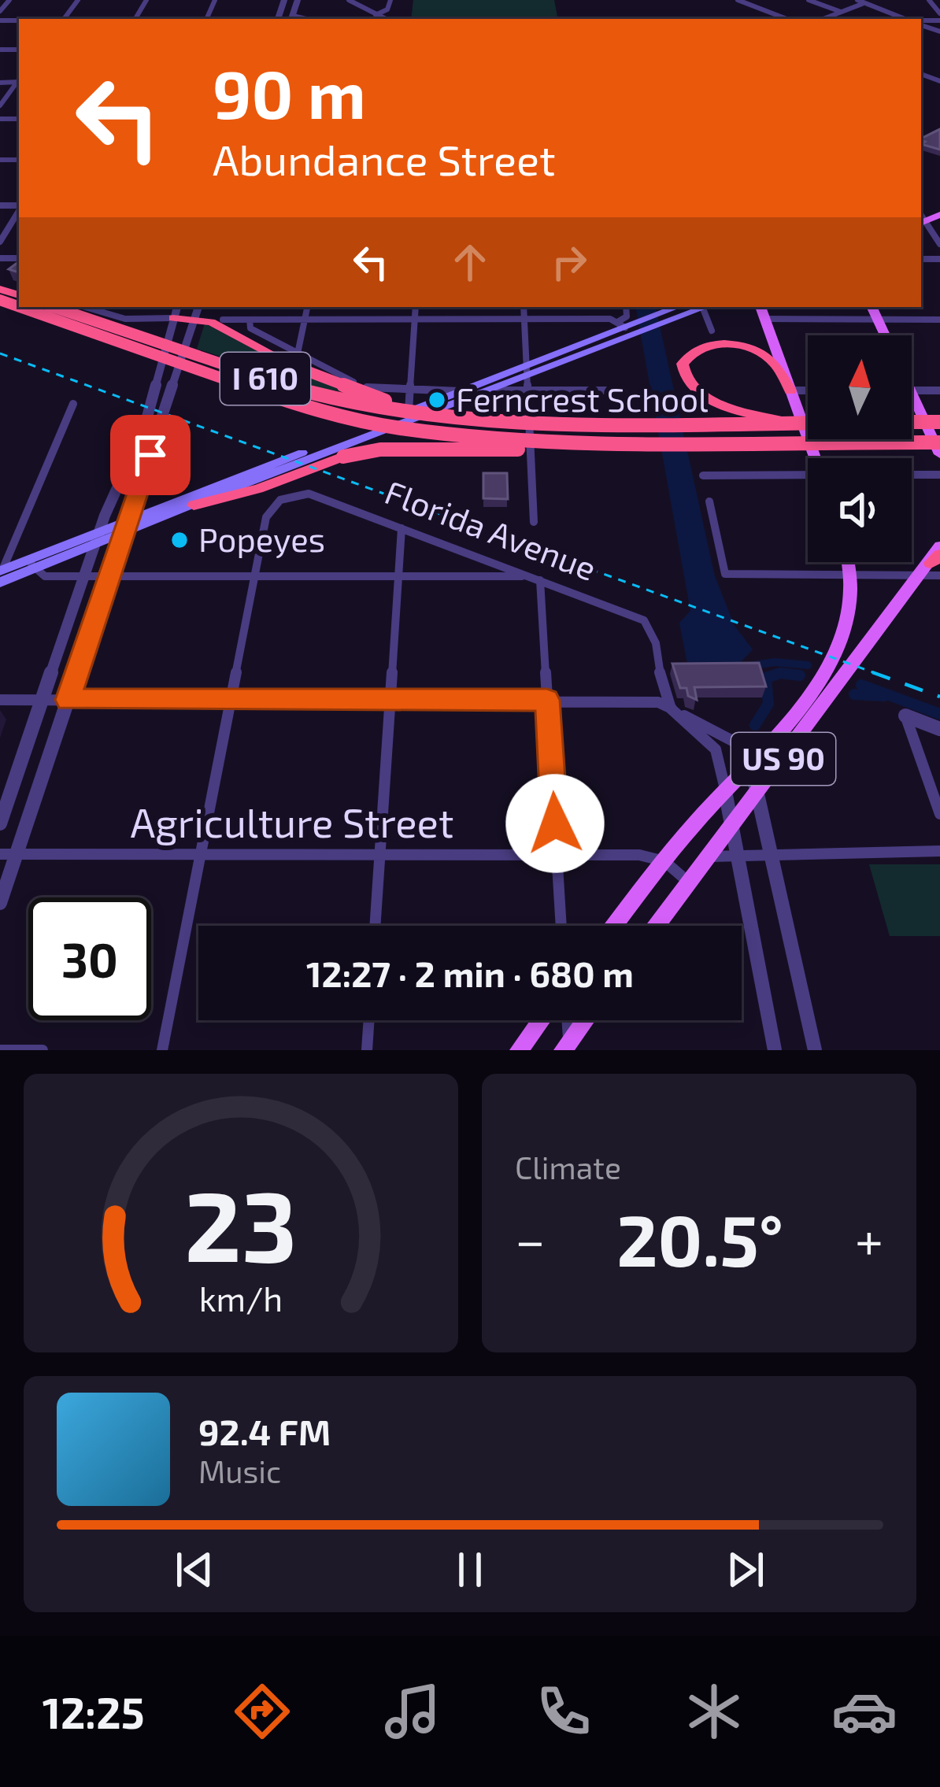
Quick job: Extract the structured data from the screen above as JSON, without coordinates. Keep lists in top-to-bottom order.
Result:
{
  "streets": {
    "highway": ["I 610"],
    "main road": ["US 90"],
    "street": ["Florida Avenue", "Agriculture Street"]
  },
  "crossings": [
    ["US 90", "Agriculture Street"]
  ],
  "places": ["Ferncrest School", "Popeyes"],
  "north": "top",
  "page": {
    "turn": ["90 m", "Abundance Street"],
    "limit": "30",
    "trip": "12:27 · 2 min · 680 m",
    "tile": "Climate",
    "heat": ["−", "20.5°", "+"],
    "song": ["92.4 FM", "Music"],
    "tabs": "12:25",
    "gauge": ["23", "km/h"]
  }
}
